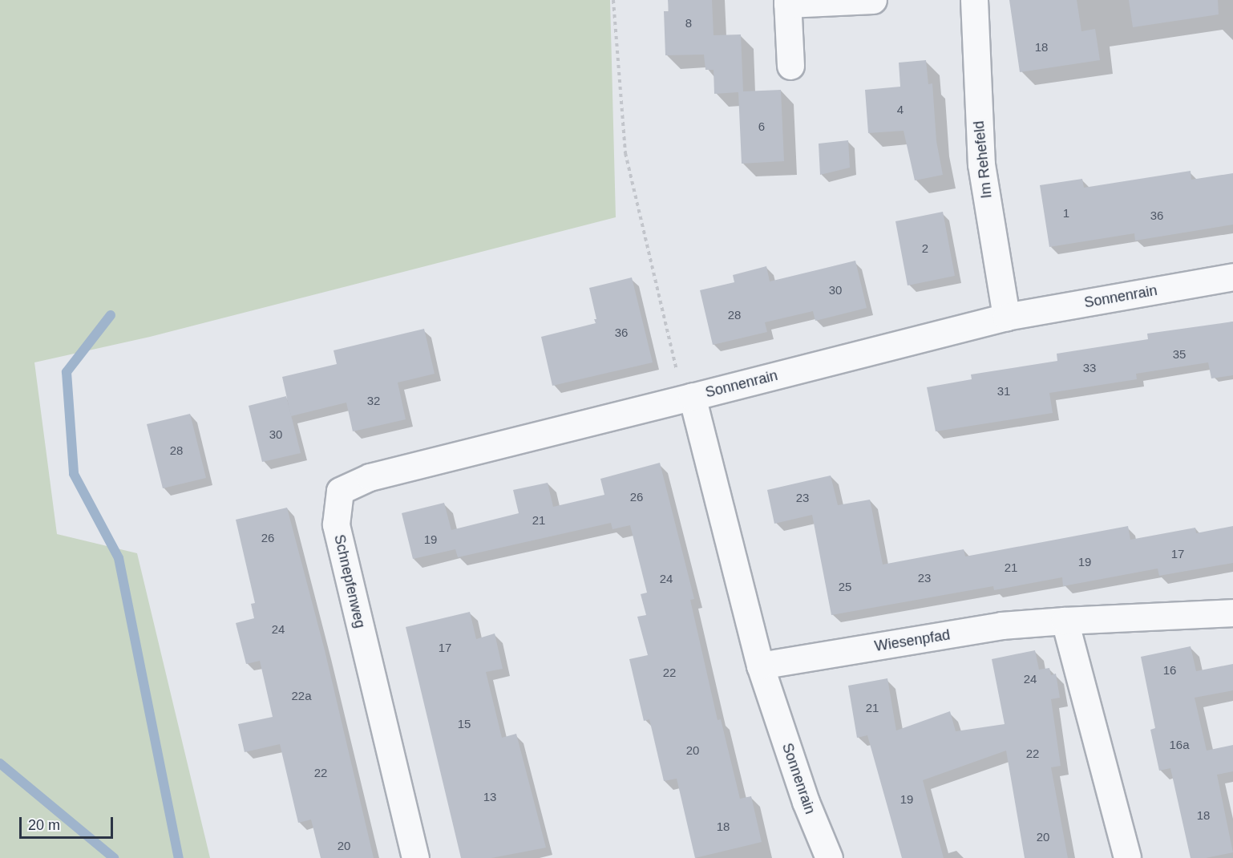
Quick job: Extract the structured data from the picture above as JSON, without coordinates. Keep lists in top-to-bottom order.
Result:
{
  "streets": {
    "street": [
      "Im Rehefeld",
      "Sonnenrain",
      "Schnepfenweg",
      "Wiesenpfad"
    ]
  },
  "crossings": [
    ["Im Rehefeld", "Sonnenrain"],
    ["Sonnenrain", "Schnepfenweg"],
    ["Sonnenrain", "Wiesenpfad"]
  ],
  "house_numbers": [
    "8",
    "18",
    "4",
    "6",
    "1",
    "36",
    "2",
    "30",
    "28",
    "36",
    "35",
    "33",
    "31",
    "32",
    "30",
    "28",
    "26",
    "23",
    "21",
    "26",
    "19",
    "17",
    "19",
    "21",
    "23",
    "24",
    "25",
    "24",
    "17",
    "16",
    "22",
    "24",
    "22a",
    "21",
    "15",
    "16a",
    "20",
    "22",
    "22",
    "13",
    "19",
    "18",
    "18",
    "20",
    "20"
  ],
  "scale_bar": "20 m"
}
